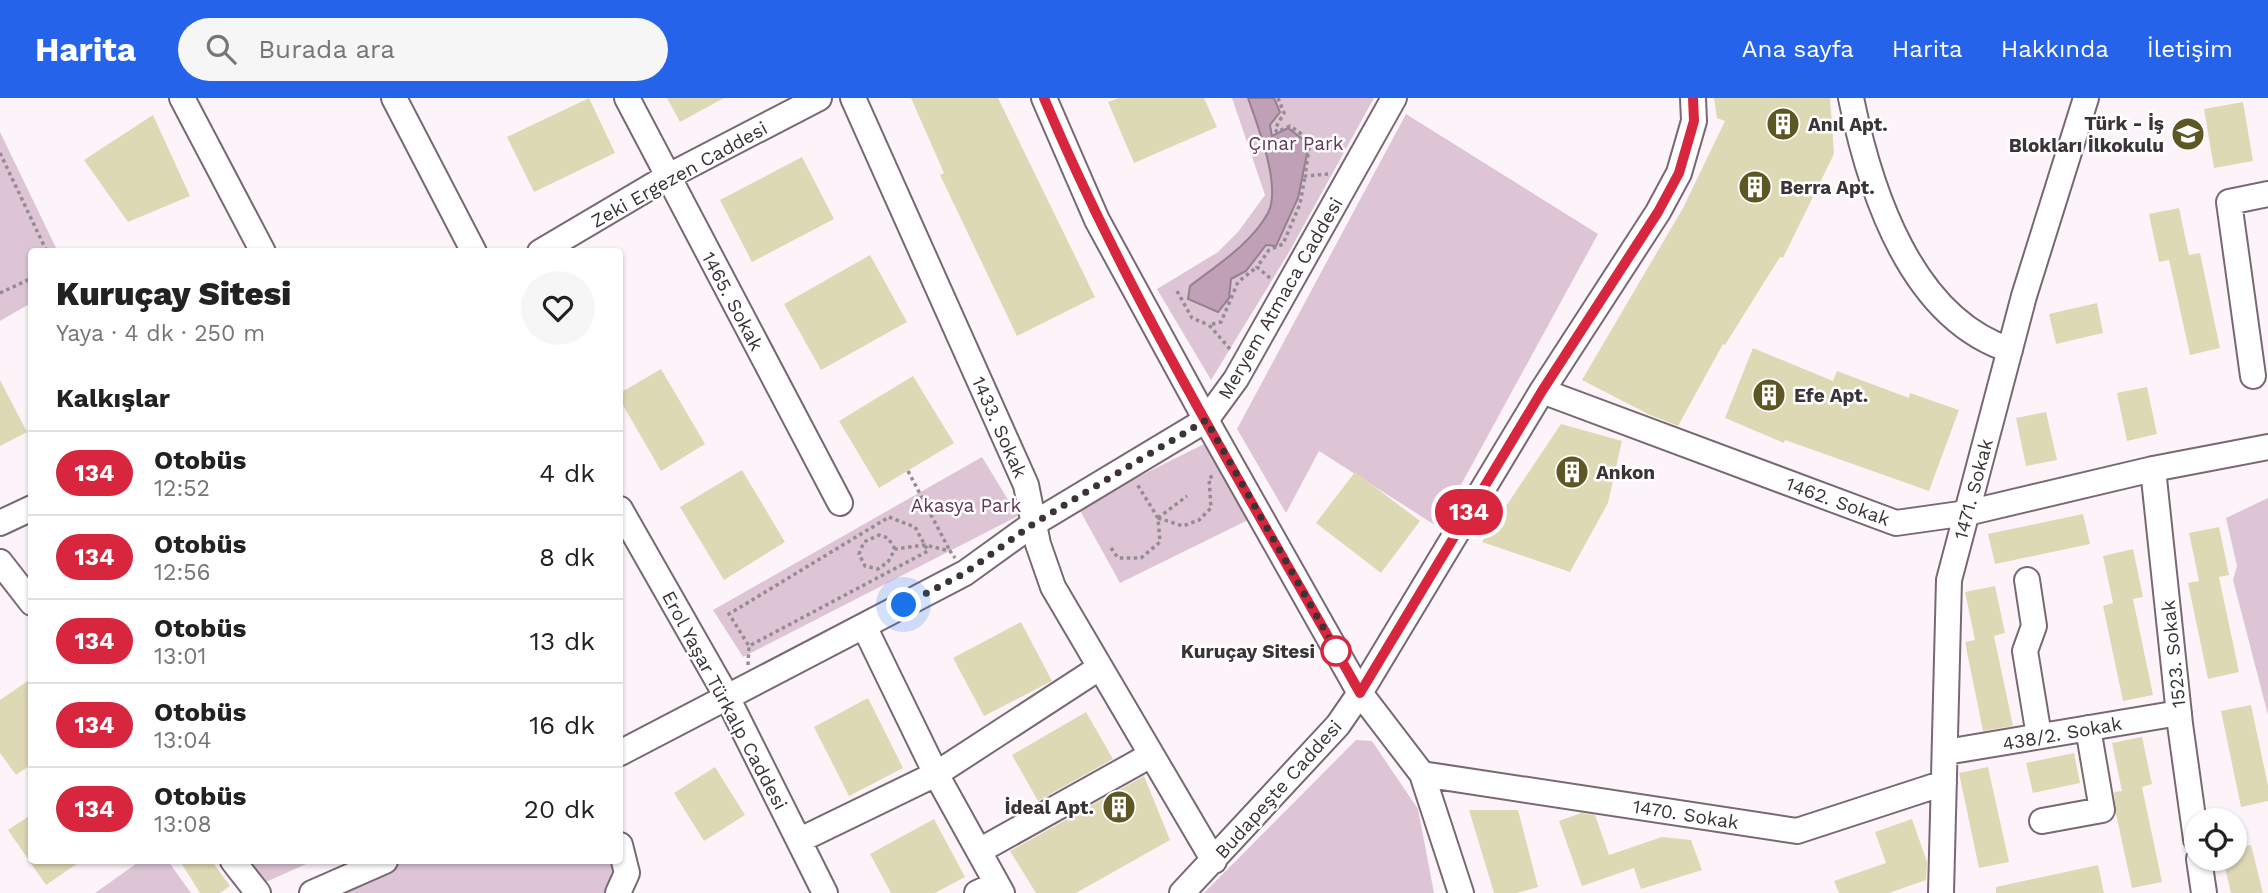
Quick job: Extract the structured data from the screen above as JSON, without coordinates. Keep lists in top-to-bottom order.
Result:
{
  "streets": {
    "street": [
      "Zeki Ergezen Caddesi",
      "Meryem Atmaca Caddesi",
      "1465. Sokak",
      "1433. Sokak",
      "1471. Sokak",
      "1462. Sokak",
      "1523. Sokak",
      "Erol Yaşar Türkalp Caddesi",
      "438/2. Sokak",
      "Budapeşte Caddesi",
      "1470. Sokak"
    ]
  },
  "crossings": [
    ["Zeki Ergezen Caddesi", "1465. Sokak"],
    ["Meryem Atmaca Caddesi", "1433. Sokak"],
    ["Meryem Atmaca Caddesi", "Erol Yaşar Türkalp Caddesi"],
    ["1433. Sokak", "Budapeşte Caddesi"],
    ["1471. Sokak", "1462. Sokak"],
    ["1471. Sokak", "438/2. Sokak"],
    ["1471. Sokak", "1470. Sokak"],
    ["1462. Sokak", "1523. Sokak"],
    ["1462. Sokak", "Budapeşte Caddesi"],
    ["1523. Sokak", "438/2. Sokak"]
  ],
  "parks": ["Çınar Park", "Akasya Park"],
  "places": {
    "building": [
      "Anıl Apt.",
      "Berra Apt.",
      "Efe Apt.",
      "Ankon",
      "İdeal Apt."
    ],
    "school or university": ["Türk - İş Blokları İlkokulu"],
    "other": ["Kuruçay Sitesi"]
  },
  "lines": ["bus line 134"],
  "page": {
    "header": "Harita",
    "search": "Burada ara",
    "nav": [
      "Ana sayfa",
      "Harita",
      "Hakkında",
      "İletişim"
    ],
    "on_map": "134",
    "heading": [
      ["Kuruçay Sitesi", "Yaya · 4 dk · 250 m"],
      "Kalkışlar"
    ],
    "list": [
      {
        "mark": "134",
        "name": "Otobüs",
        "note": "12:52",
        "value": "4 dk"
      },
      {
        "mark": "134",
        "name": "Otobüs",
        "note": "12:56",
        "value": "8 dk"
      },
      {
        "mark": "134",
        "name": "Otobüs",
        "note": "13:01",
        "value": "13 dk"
      },
      {
        "mark": "134",
        "name": "Otobüs",
        "note": "13:04",
        "value": "16 dk"
      },
      {
        "mark": "134",
        "name": "Otobüs",
        "note": "13:08",
        "value": "20 dk"
      }
    ]
  }
}
